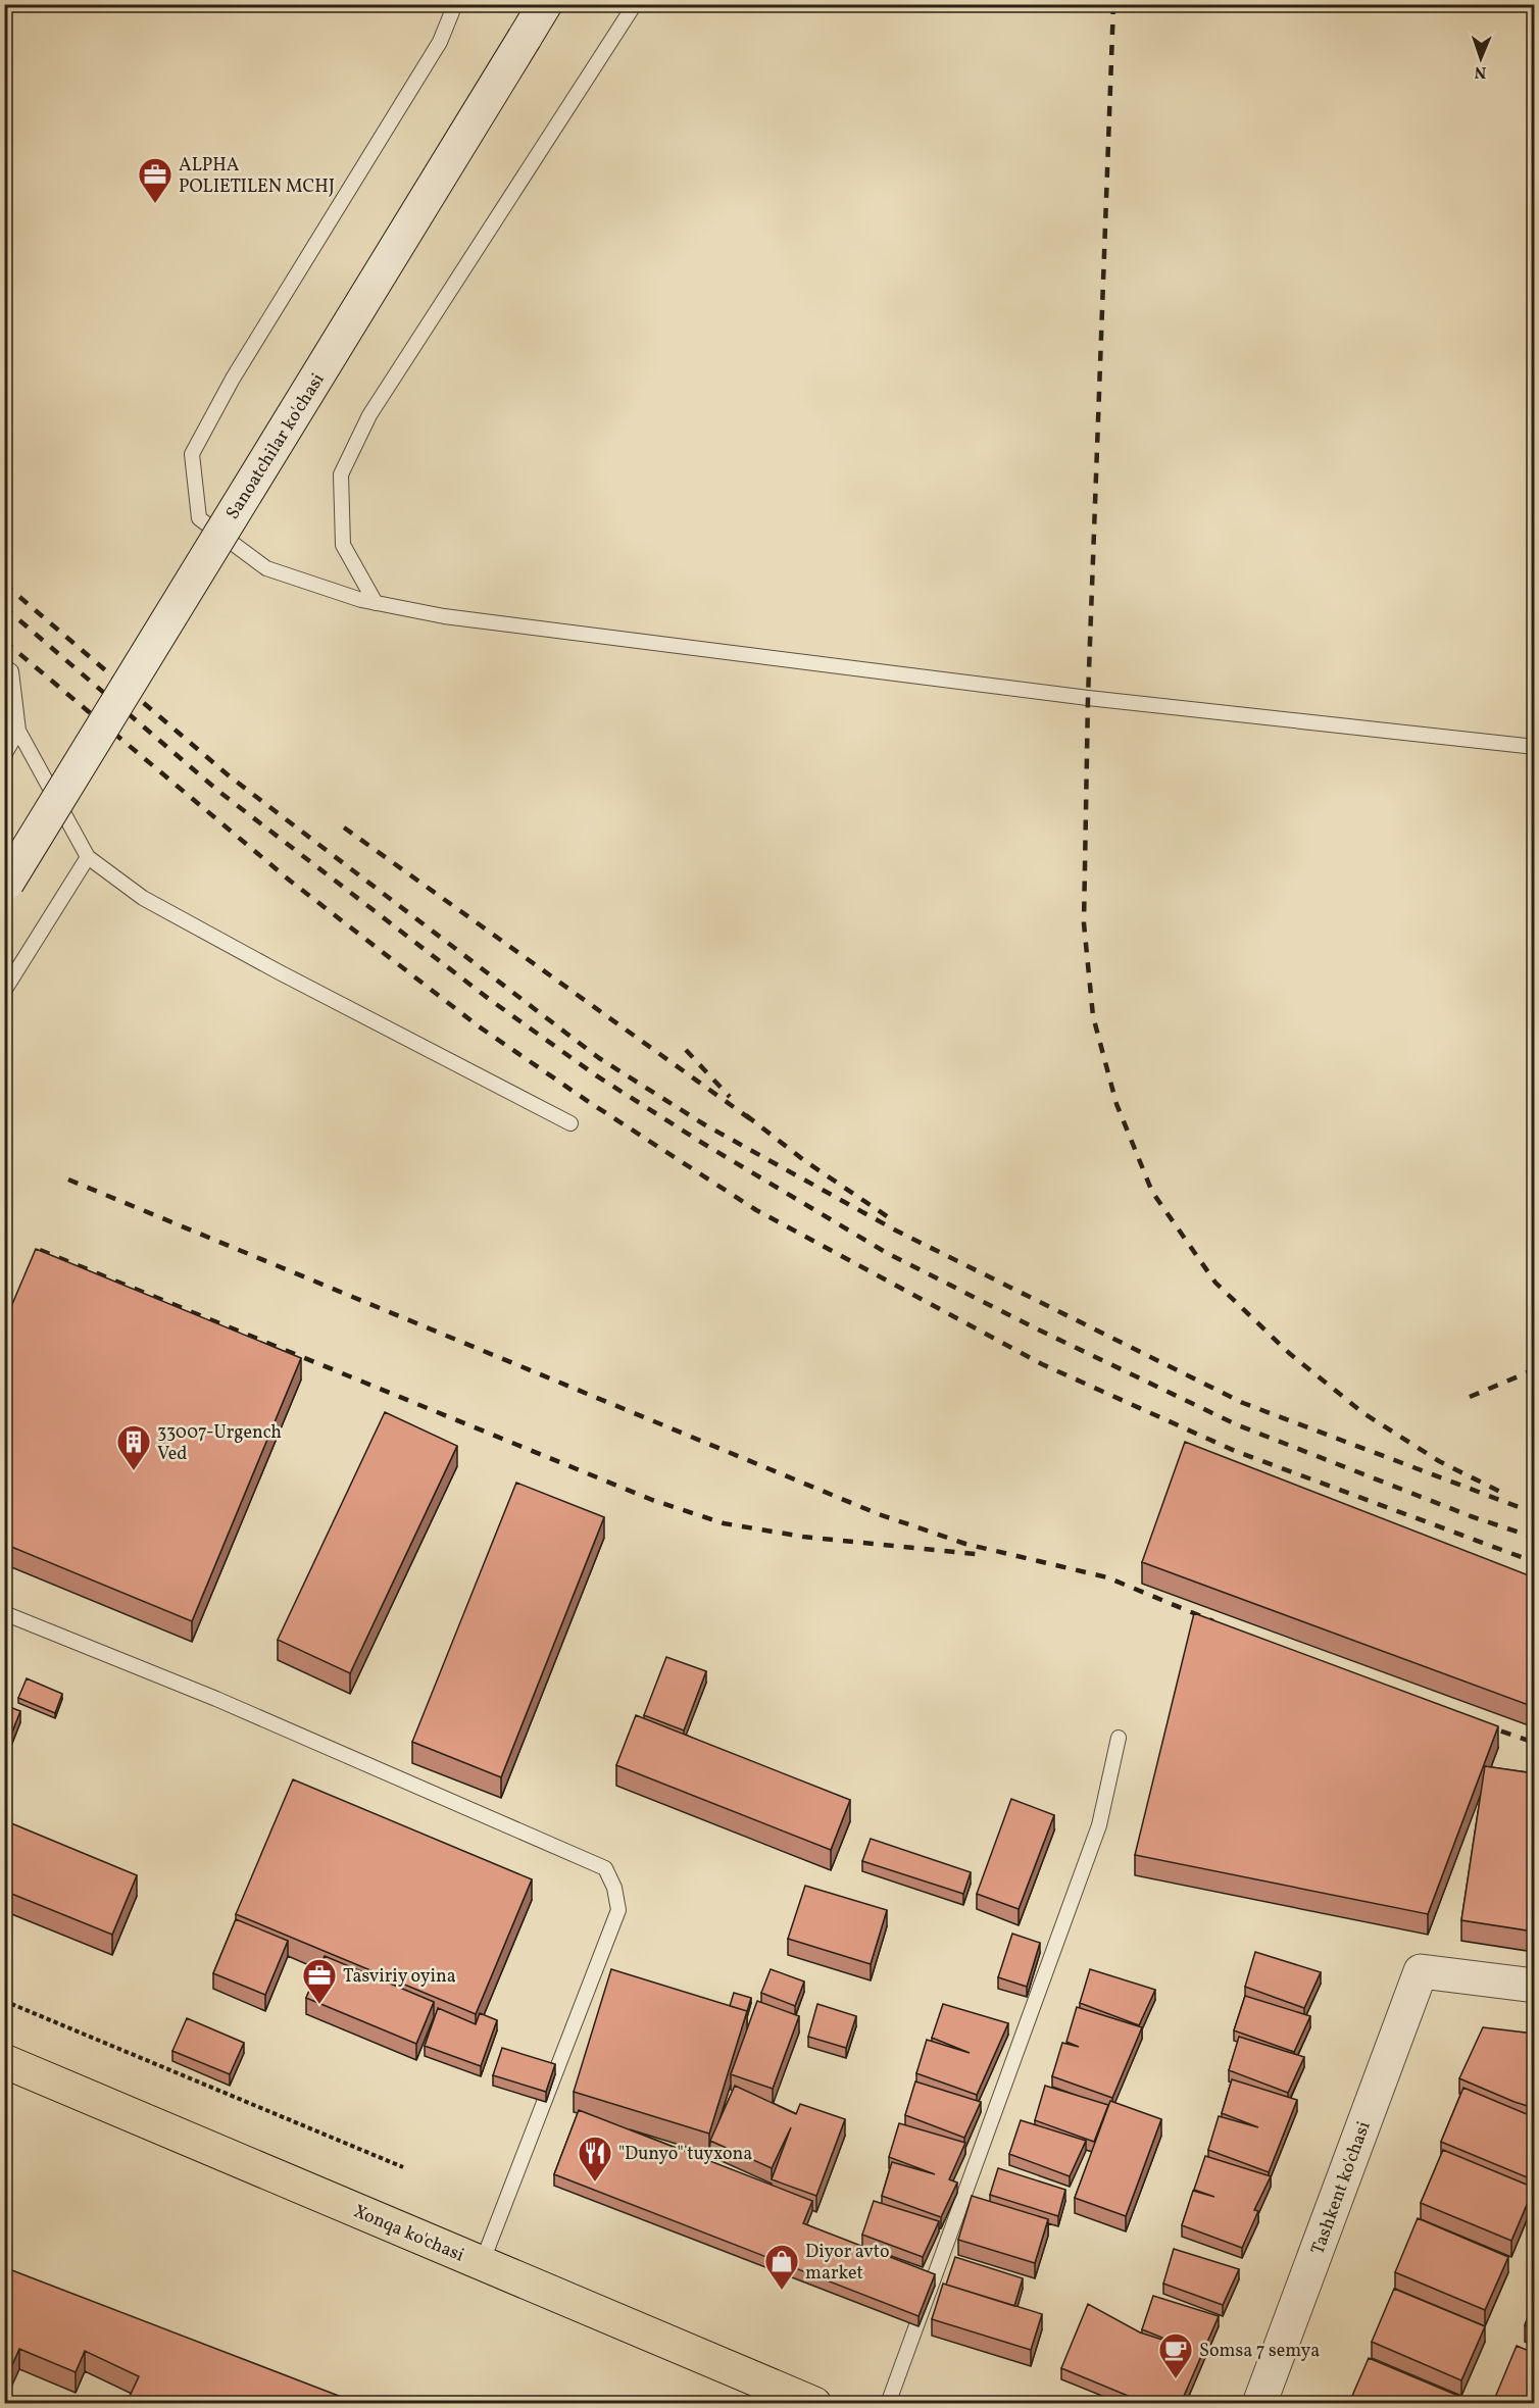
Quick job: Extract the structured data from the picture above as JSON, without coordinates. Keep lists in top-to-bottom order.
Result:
{
  "streets": {
    "main road": ["Sanoatchilar ko'chasi", "Tashkent ko'chasi", "Xonqa ko'chasi"]
  },
  "places": {
    "office": ["ALPHA POLIETILEN MCHJ", "Tasviriy oyina"],
    "building": ["33007-Urgench Ved"],
    "restaurant": ["\"Dunyo\" tuyxona"],
    "shop": ["Diyor avto market"],
    "cafe": ["Somsa 7 semya"]
  },
  "north": "bottom"
}
